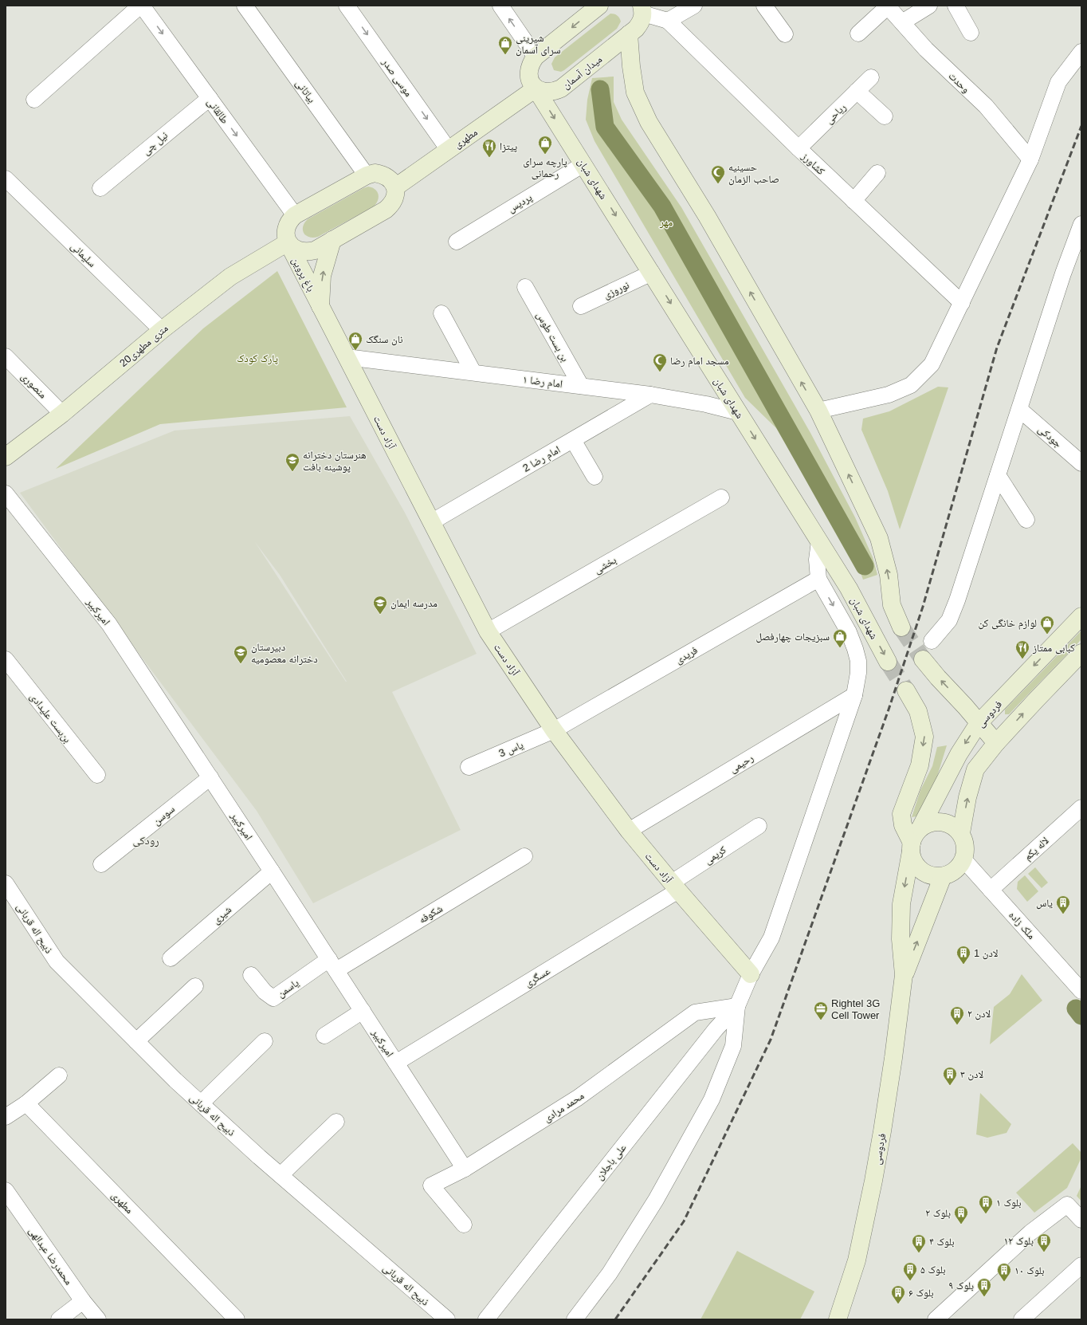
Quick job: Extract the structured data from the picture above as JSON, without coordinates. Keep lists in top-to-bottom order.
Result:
{
  "streets": {
    "street": [
      "میدان آسمان",
      "موسی صدر",
      "وحدت",
      "بیاتانی",
      "طالقانی",
      "ریاحی",
      "مطهری",
      "نیل چی",
      "کشاورز",
      "شهدای شبان",
      "پردیس",
      "سلیمانی",
      "باغ پروین",
      "نوروزی",
      "بن بست طوس",
      "20متری مطهری",
      "امام رضا ۱",
      "منصوری",
      "آزاد دست",
      "جودکی",
      "امام رضا 2",
      "بخشی",
      "امیرکبیر",
      "فریدی",
      "فردوسی",
      "بن‌بست علیدادی",
      "یاس 3",
      "رحیمی",
      "سوسن",
      "لاله یکم",
      "کریمی",
      "شکوفه",
      "شیری",
      "ملک زاده",
      "ذبیح اله قربانی",
      "عسگری",
      "یاسمن",
      "محمد مرادی",
      "علی باجلان",
      "محمدرضا عبدالهی"
    ]
  },
  "crossings": [
    ["میدان آسمان", "مطهری"],
    ["میدان آسمان", "شهدای شبان"],
    ["موسی صدر", "مطهری"],
    ["طالقانی", "نیل چی"],
    ["ریاحی", "کشاورز"],
    ["مطهری", "شهدای شبان"],
    ["شهدای شبان", "پردیس"],
    ["شهدای شبان", "نوروزی"],
    ["شهدای شبان", "امام رضا ۱"],
    ["سلیمانی", "20متری مطهری"],
    ["باغ پروین", "20متری مطهری"],
    ["باغ پروین", "آزاد دست"],
    ["بن بست طوس", "امام رضا ۱"],
    ["20متری مطهری", "منصوری"],
    ["امام رضا ۱", "آزاد دست"],
    ["امام رضا ۱", "امام رضا 2"],
    ["آزاد دست", "امام رضا 2"],
    ["آزاد دست", "بخشی"],
    ["آزاد دست", "فریدی"],
    ["آزاد دست", "یاس 3"],
    ["آزاد دست", "رحیمی"],
    ["آزاد دست", "کریمی"],
    ["آزاد دست", "عسگری"],
    ["امیرکبیر", "سوسن"],
    ["امیرکبیر", "شکوفه"],
    ["امیرکبیر", "شیری"],
    ["امیرکبیر", "عسگری"],
    ["امیرکبیر", "یاسمن"],
    ["امیرکبیر", "محمد مرادی"],
    ["فریدی", "یاس 3"],
    ["فردوسی", "ملک زاده"],
    ["لاله یکم", "ملک زاده"],
    ["کریمی", "عسگری"],
    ["شکوفه", "یاسمن"],
    ["محمد مرادی", "علی باجلان"]
  ],
  "one_way": ["طالقانی"],
  "districts": ["رودکی"],
  "parks": ["مهر", "پارک کودک"],
  "places": {
    "shop": [
      "شیرینی سرای آسمان",
      "پارچه سرای رحمانی",
      "نان سنگک",
      "لوازم خانگی کن",
      "سبزیجات چهارفصل"
    ],
    "restaurant": ["پیتزا", "کبابی ممتاز"],
    "mosque": ["حسینیه صاحب الزمان", "مسجد امام رضا"],
    "school or university": ["هنرستان دخترانه پوشینه بافت", "مدرسه ایمان", "دبیرستان دخترانه معصومیه"],
    "building": [
      "یاس",
      "لادن 1",
      "لادن ۲",
      "لادن ۳",
      "بلوک ۱",
      "بلوک ۲",
      "بلوک ۱۲",
      "بلوک ۴",
      "بلوک ۵",
      "بلوک ۱۰",
      "بلوک ۹",
      "بلوک ۶"
    ],
    "office": ["Rightel 3G Cell Tower"]
  }
}
